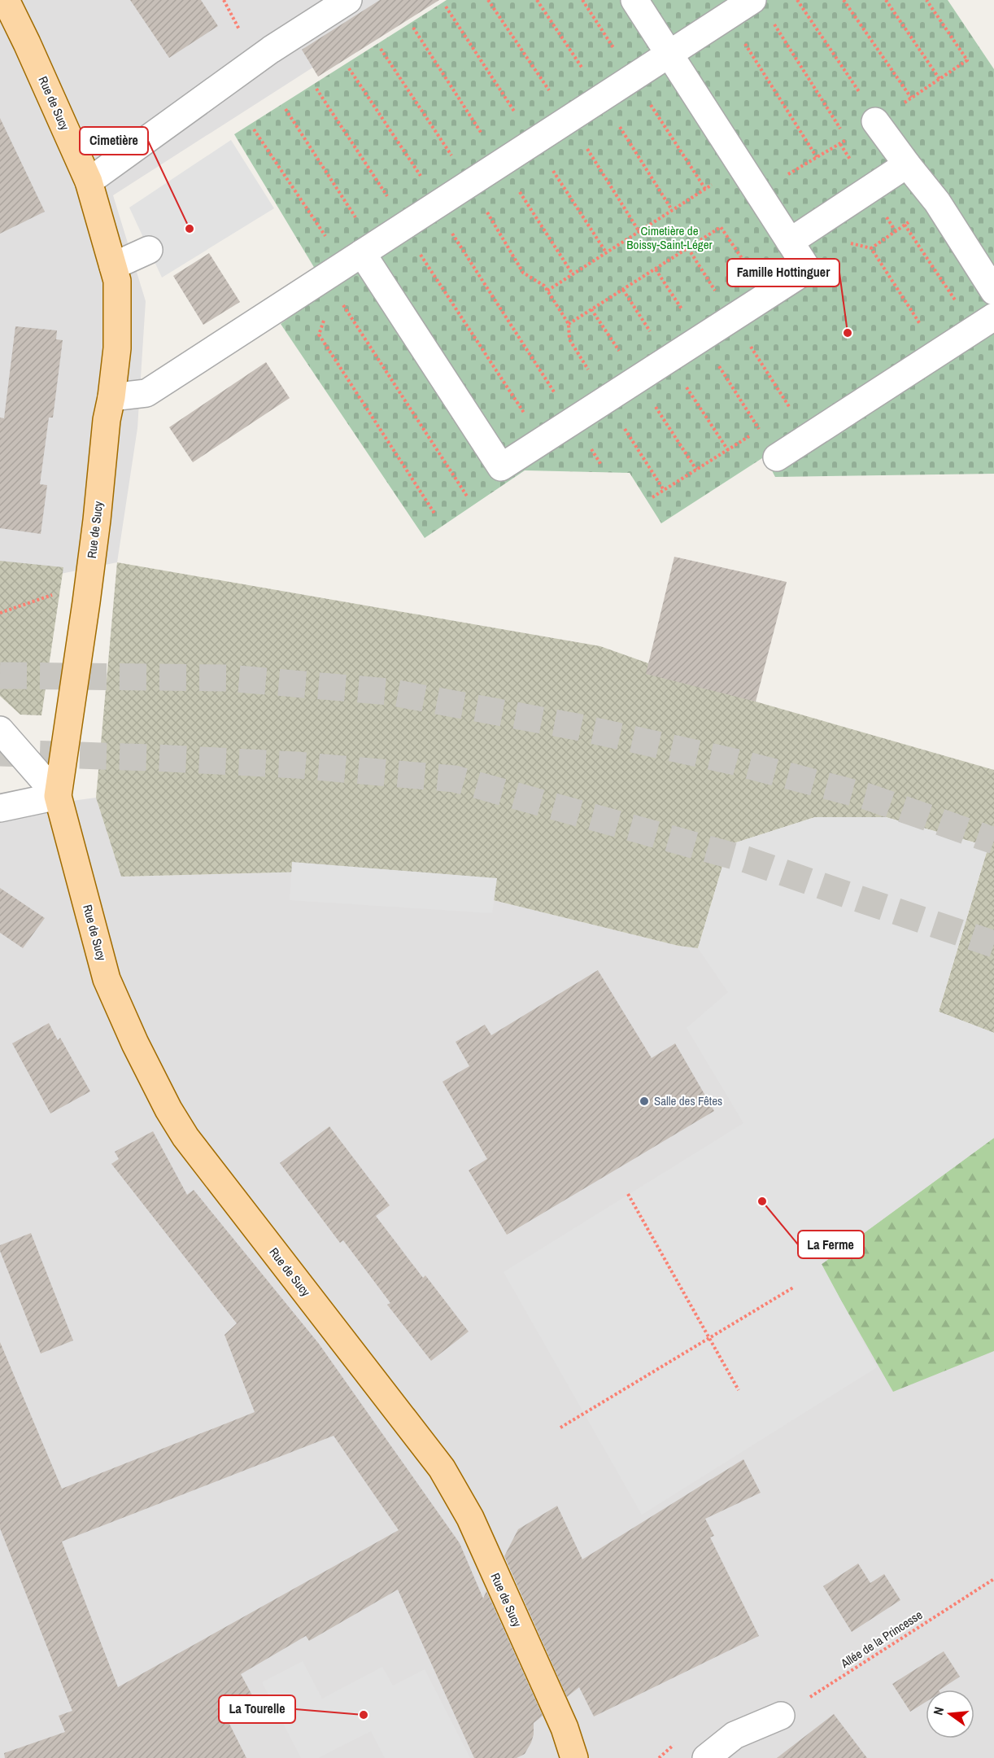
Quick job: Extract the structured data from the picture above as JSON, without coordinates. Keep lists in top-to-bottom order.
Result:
{
  "streets": {
    "main road": ["Rue de Sucy"],
    "path": ["Allée de la Princesse"]
  },
  "parks": ["Cimetière de Boissy-Saint-Léger"],
  "places": [
    "Cimetière",
    "Famille Hottinguer",
    "Salle des Fêtes",
    "La Ferme",
    "La Tourelle"
  ],
  "north": "left"
}
